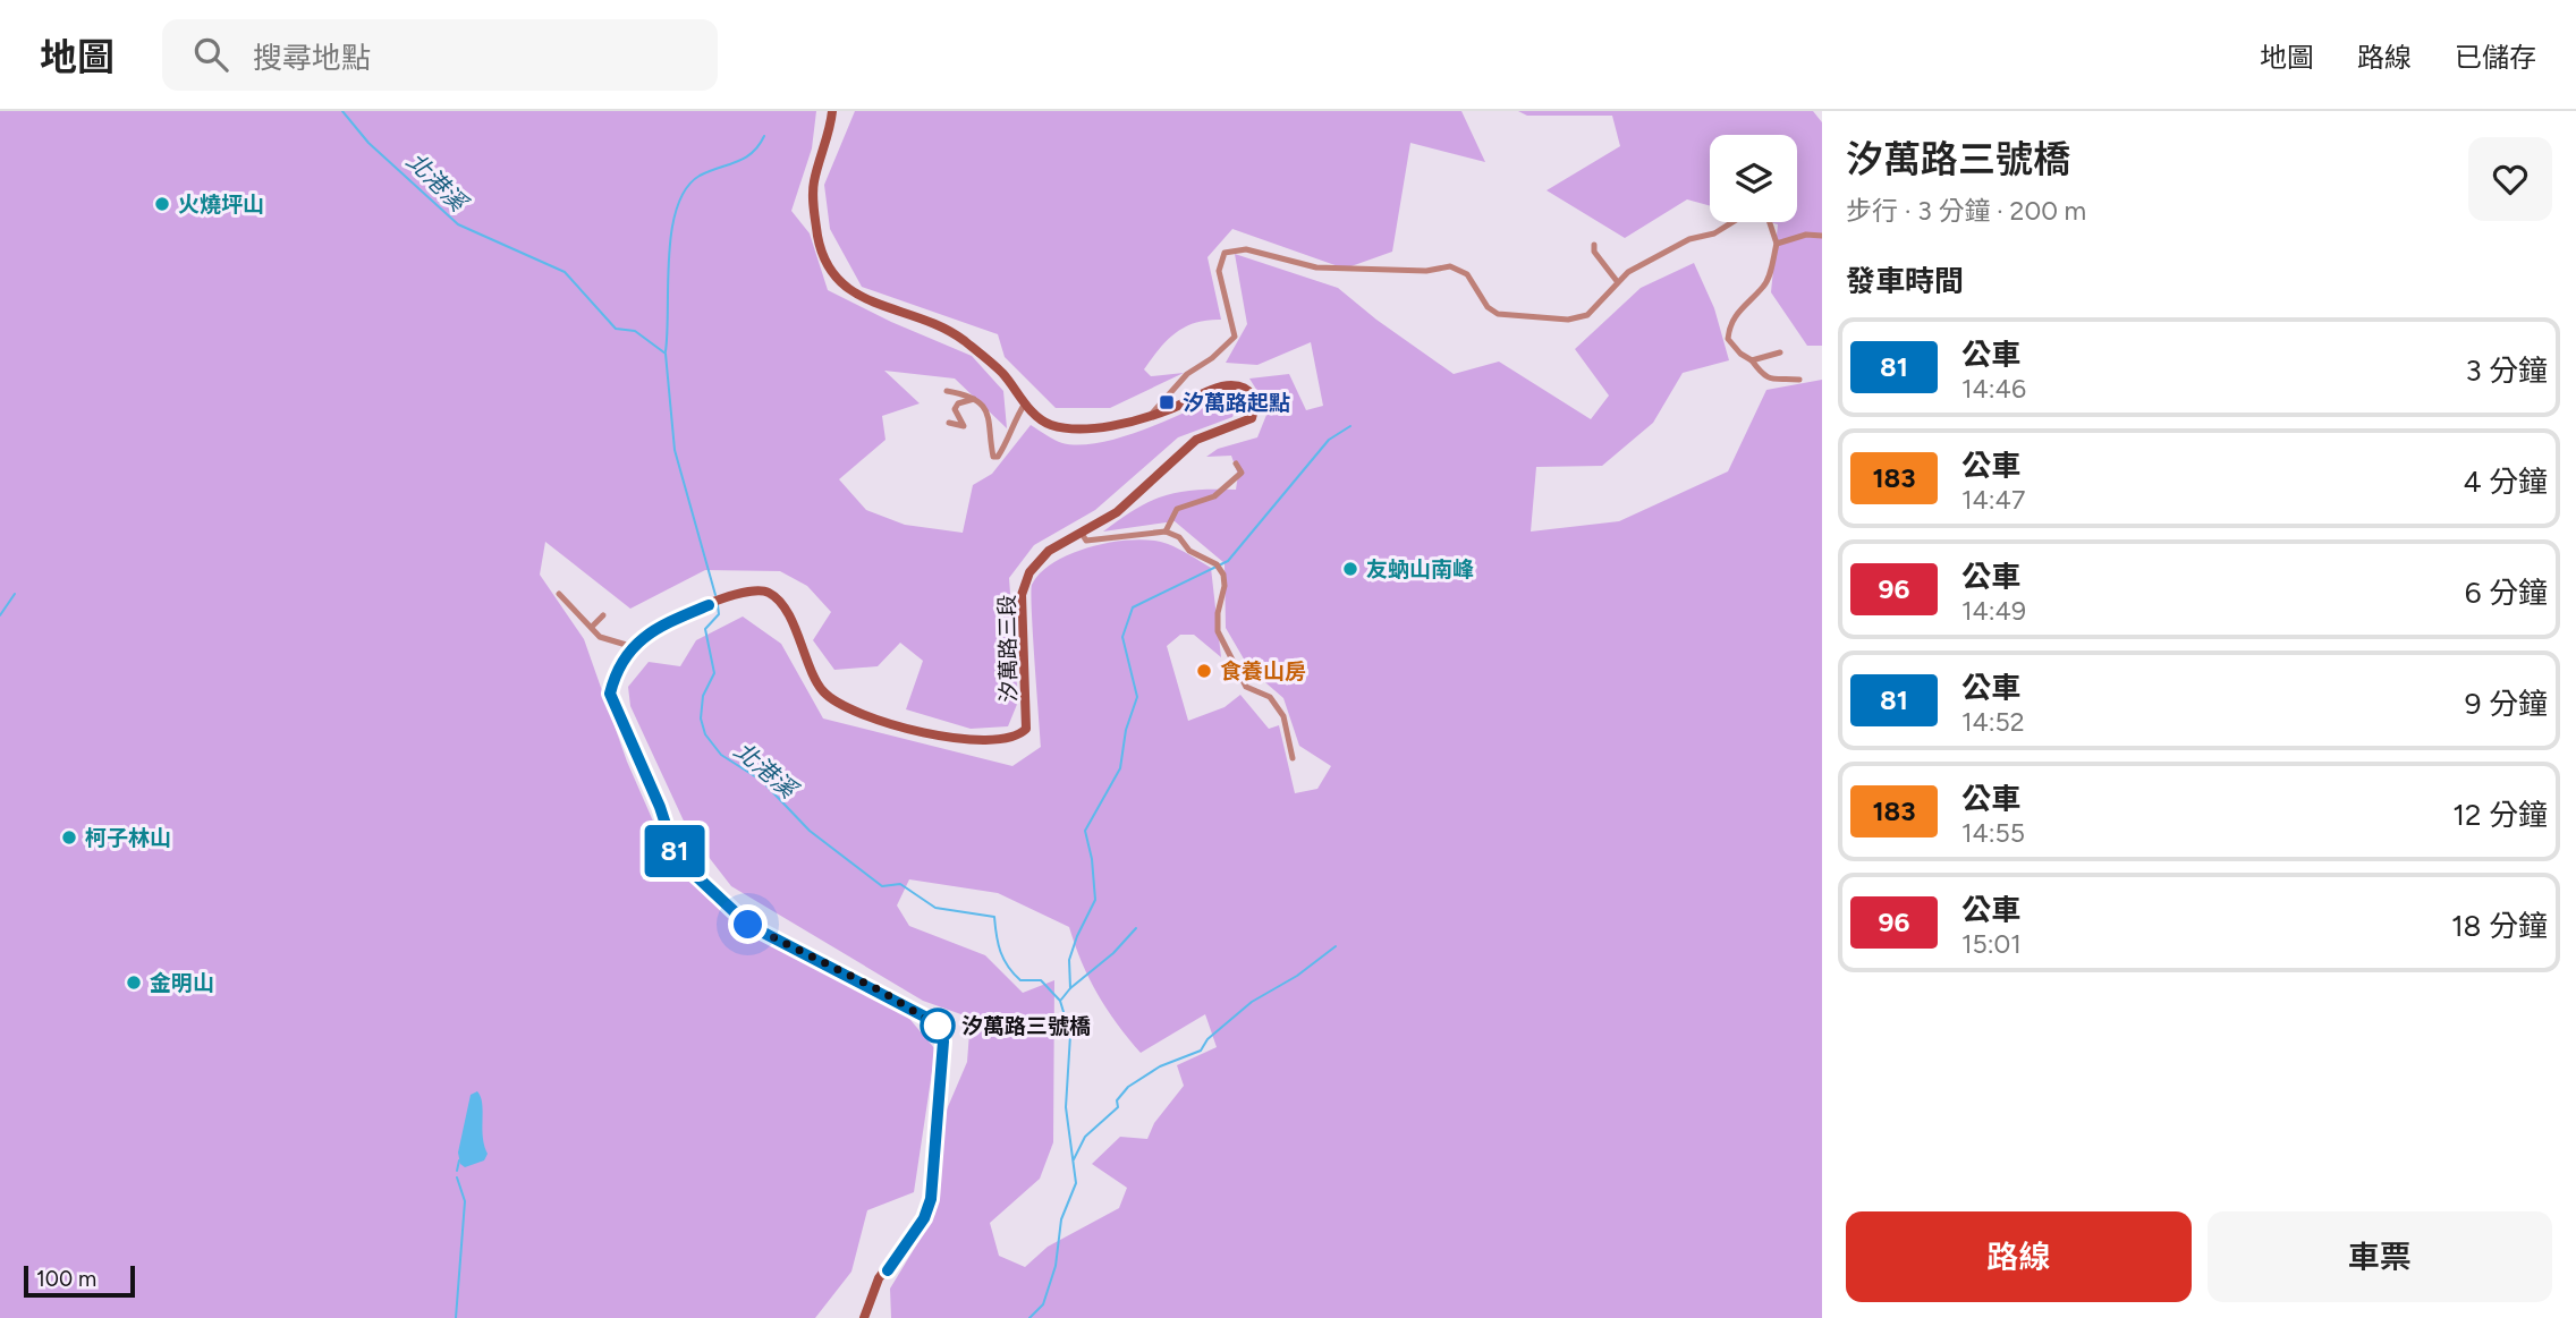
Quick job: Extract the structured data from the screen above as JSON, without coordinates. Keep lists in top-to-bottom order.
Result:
{
  "streets": {
    "street": ["汐萬路三段"]
  },
  "water": ["北港溪"],
  "places": {
    "other": [
      "火燒坪山",
      "友蚋山南峰",
      "食養山房",
      "柯子林山",
      "金明山",
      "汐萬路三號橋"
    ],
    "transit": ["汐萬路起點"]
  },
  "lines": ["bus line 81"],
  "scale_bar": "100 m",
  "page": {
    "header": "地圖",
    "search": "搜尋地點",
    "nav": ["地圖", "路線", "已儲存"],
    "on_map": "81",
    "heading": [
      ["汐萬路三號橋", "步行 · 3 分鐘 · 200 m"],
      "發車時間"
    ],
    "list": [
      {
        "mark": "81",
        "name": "公車",
        "note": "14:46",
        "value": "3 分鐘"
      },
      {
        "mark": "183",
        "name": "公車",
        "note": "14:47",
        "value": "4 分鐘"
      },
      {
        "mark": "96",
        "name": "公車",
        "note": "14:49",
        "value": "6 分鐘"
      },
      {
        "mark": "81",
        "name": "公車",
        "note": "14:52",
        "value": "9 分鐘"
      },
      {
        "mark": "183",
        "name": "公車",
        "note": "14:55",
        "value": "12 分鐘"
      },
      {
        "mark": "96",
        "name": "公車",
        "note": "15:01",
        "value": "18 分鐘"
      }
    ],
    "buttons": ["路線", "車票"],
    "scale": "100 m"
  }
}
